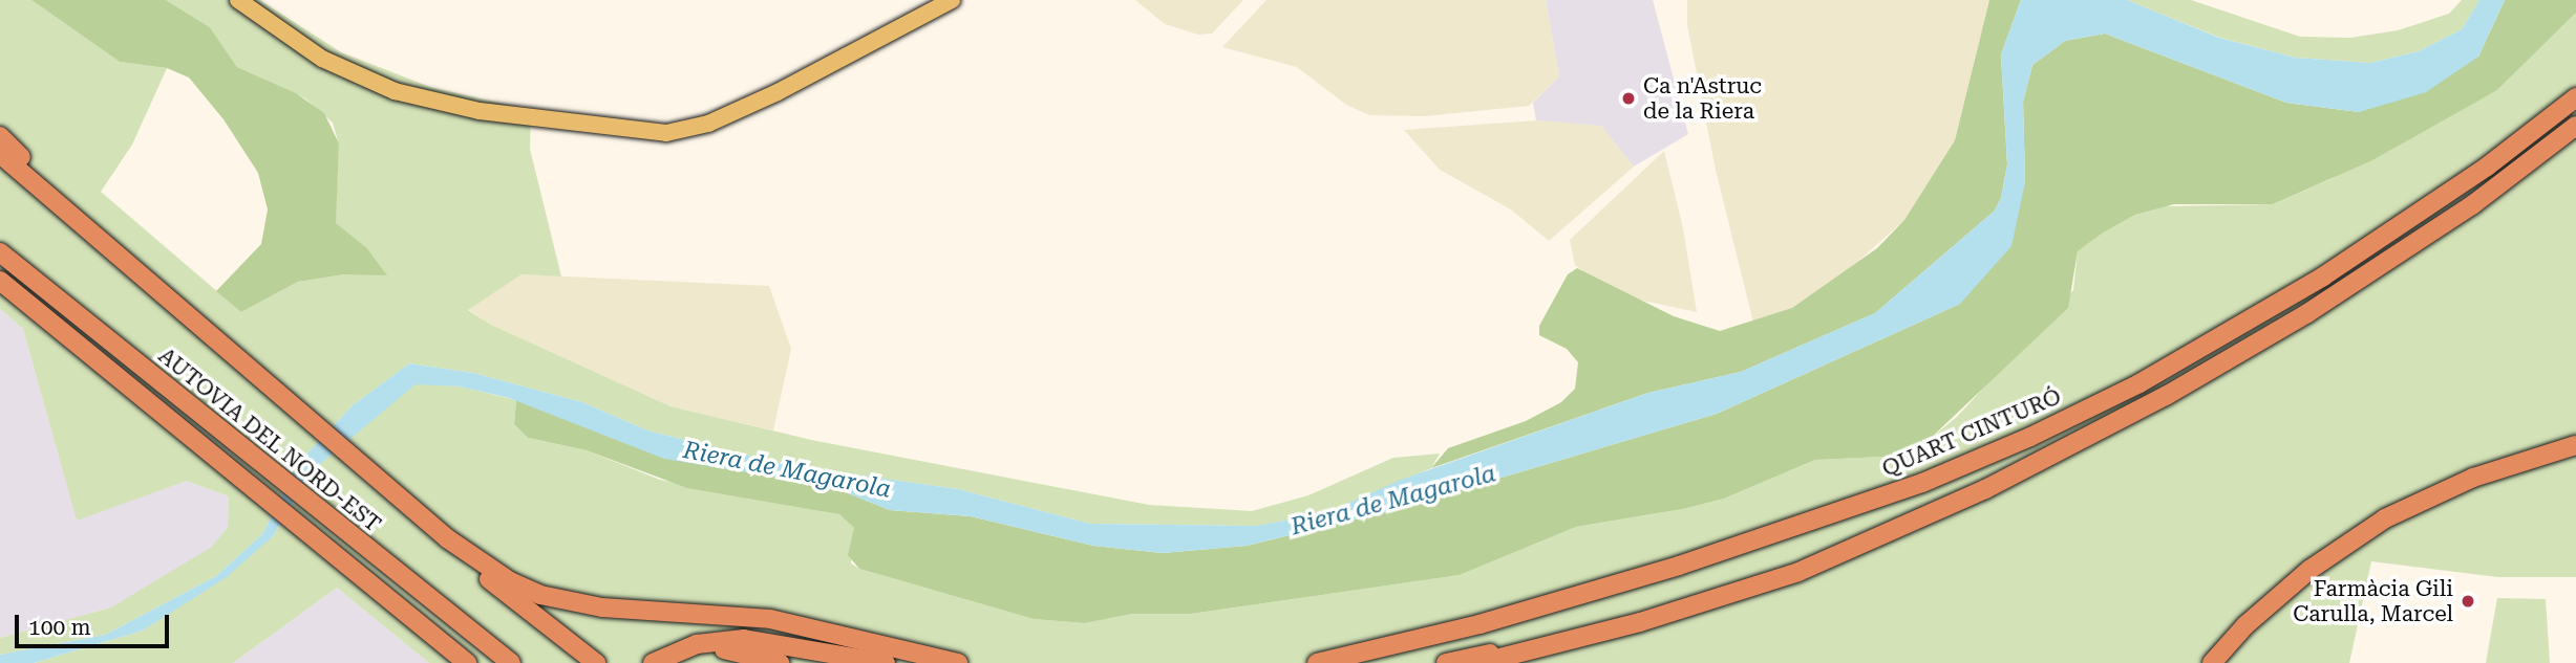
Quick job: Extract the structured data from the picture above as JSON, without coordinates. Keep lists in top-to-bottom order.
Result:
{
  "streets": {
    "highway": ["QUART CINTURÓ", "AUTOVIA DEL NORD-EST"]
  },
  "water": ["Riera de Magarola"],
  "places": ["Ca n'Astruc de la Riera", "Farmàcia Gili Carulla, Marcel"],
  "scale_bar": "100 m"
}
